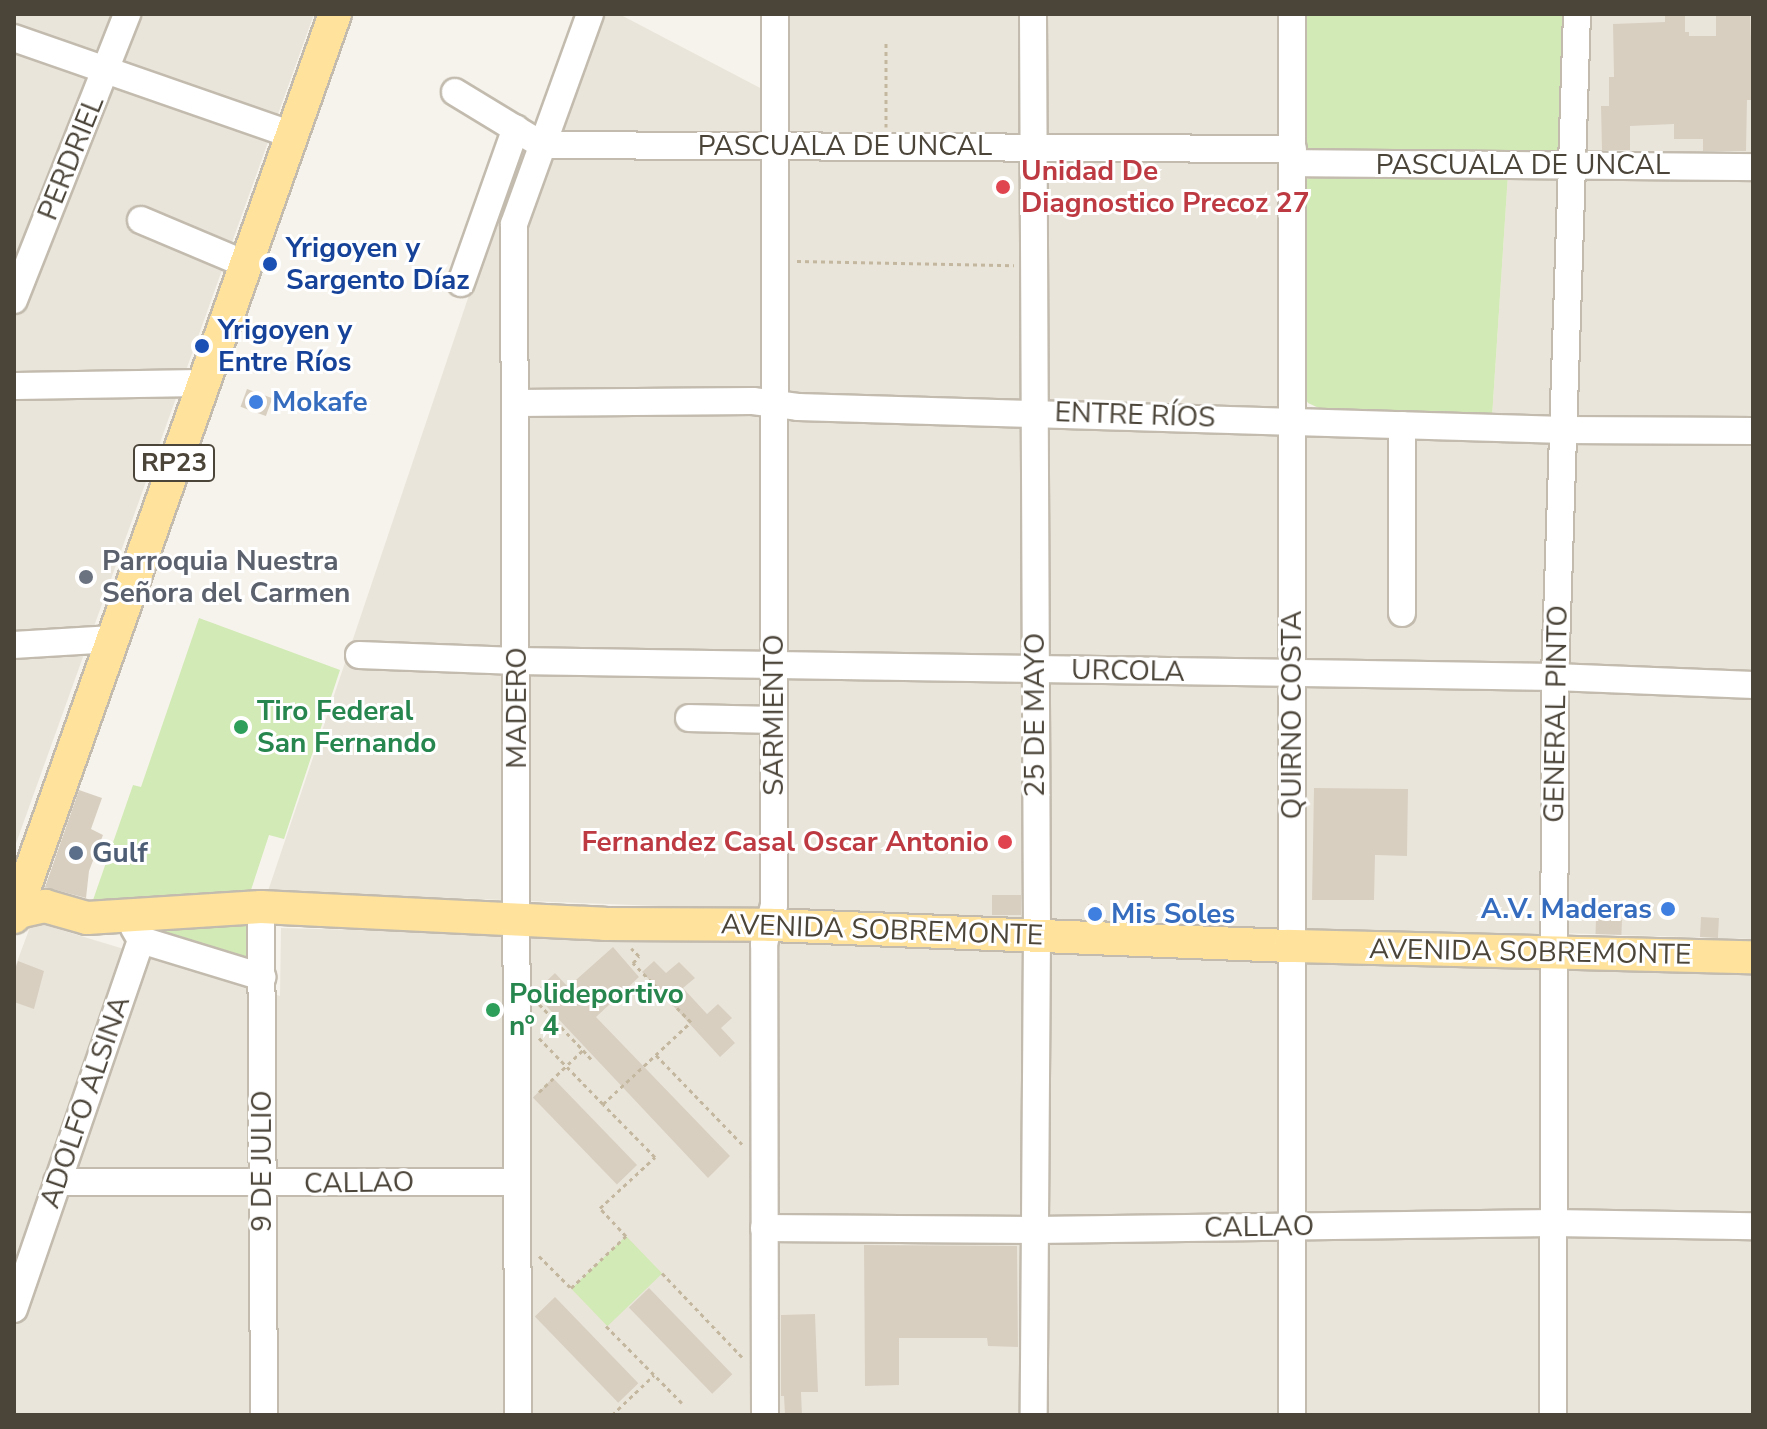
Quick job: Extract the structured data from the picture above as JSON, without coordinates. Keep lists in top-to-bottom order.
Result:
{
  "streets": {
    "main road": ["RP23", "AVENIDA SOBREMONTE"],
    "street": [
      "PASCUALA DE UNCAL",
      "PERDRIEL",
      "ENTRE RÍOS",
      "URCOLA",
      "MADERO",
      "GENERAL PINTO",
      "SARMIENTO",
      "25 DE MAYO",
      "QUIRNO COSTA",
      "ADOLFO ALSINA",
      "9 DE JULIO",
      "CALLAO"
    ]
  },
  "crossings": [
    ["PASCUALA DE UNCAL", "MADERO"],
    ["PASCUALA DE UNCAL", "GENERAL PINTO"],
    ["PASCUALA DE UNCAL", "SARMIENTO"],
    ["PASCUALA DE UNCAL", "25 DE MAYO"],
    ["PASCUALA DE UNCAL", "QUIRNO COSTA"],
    ["ENTRE RÍOS", "MADERO"],
    ["ENTRE RÍOS", "GENERAL PINTO"],
    ["ENTRE RÍOS", "SARMIENTO"],
    ["ENTRE RÍOS", "25 DE MAYO"],
    ["ENTRE RÍOS", "QUIRNO COSTA"],
    ["RP23", "AVENIDA SOBREMONTE"],
    ["URCOLA", "MADERO"],
    ["URCOLA", "GENERAL PINTO"],
    ["URCOLA", "SARMIENTO"],
    ["URCOLA", "25 DE MAYO"],
    ["URCOLA", "QUIRNO COSTA"],
    ["MADERO", "AVENIDA SOBREMONTE"],
    ["MADERO", "CALLAO"],
    ["GENERAL PINTO", "AVENIDA SOBREMONTE"],
    ["GENERAL PINTO", "CALLAO"],
    ["SARMIENTO", "AVENIDA SOBREMONTE"],
    ["SARMIENTO", "CALLAO"],
    ["25 DE MAYO", "AVENIDA SOBREMONTE"],
    ["25 DE MAYO", "CALLAO"],
    ["QUIRNO COSTA", "AVENIDA SOBREMONTE"],
    ["QUIRNO COSTA", "CALLAO"],
    ["AVENIDA SOBREMONTE", "ADOLFO ALSINA"],
    ["AVENIDA SOBREMONTE", "9 DE JULIO"],
    ["ADOLFO ALSINA", "CALLAO"],
    ["9 DE JULIO", "CALLAO"]
  ],
  "places": [
    "Unidad De Diagnostico Precoz 27",
    "Yrigoyen y Sargento Díaz",
    "Yrigoyen y Entre Ríos",
    "Mokafe",
    "Parroquia Nuestra Señora del Carmen",
    "Tiro Federal San Fernando",
    "Fernandez Casal Oscar Antonio",
    "Gulf",
    "A.V. Maderas",
    "Mis Soles",
    "Polideportivo nº 4"
  ]
}
